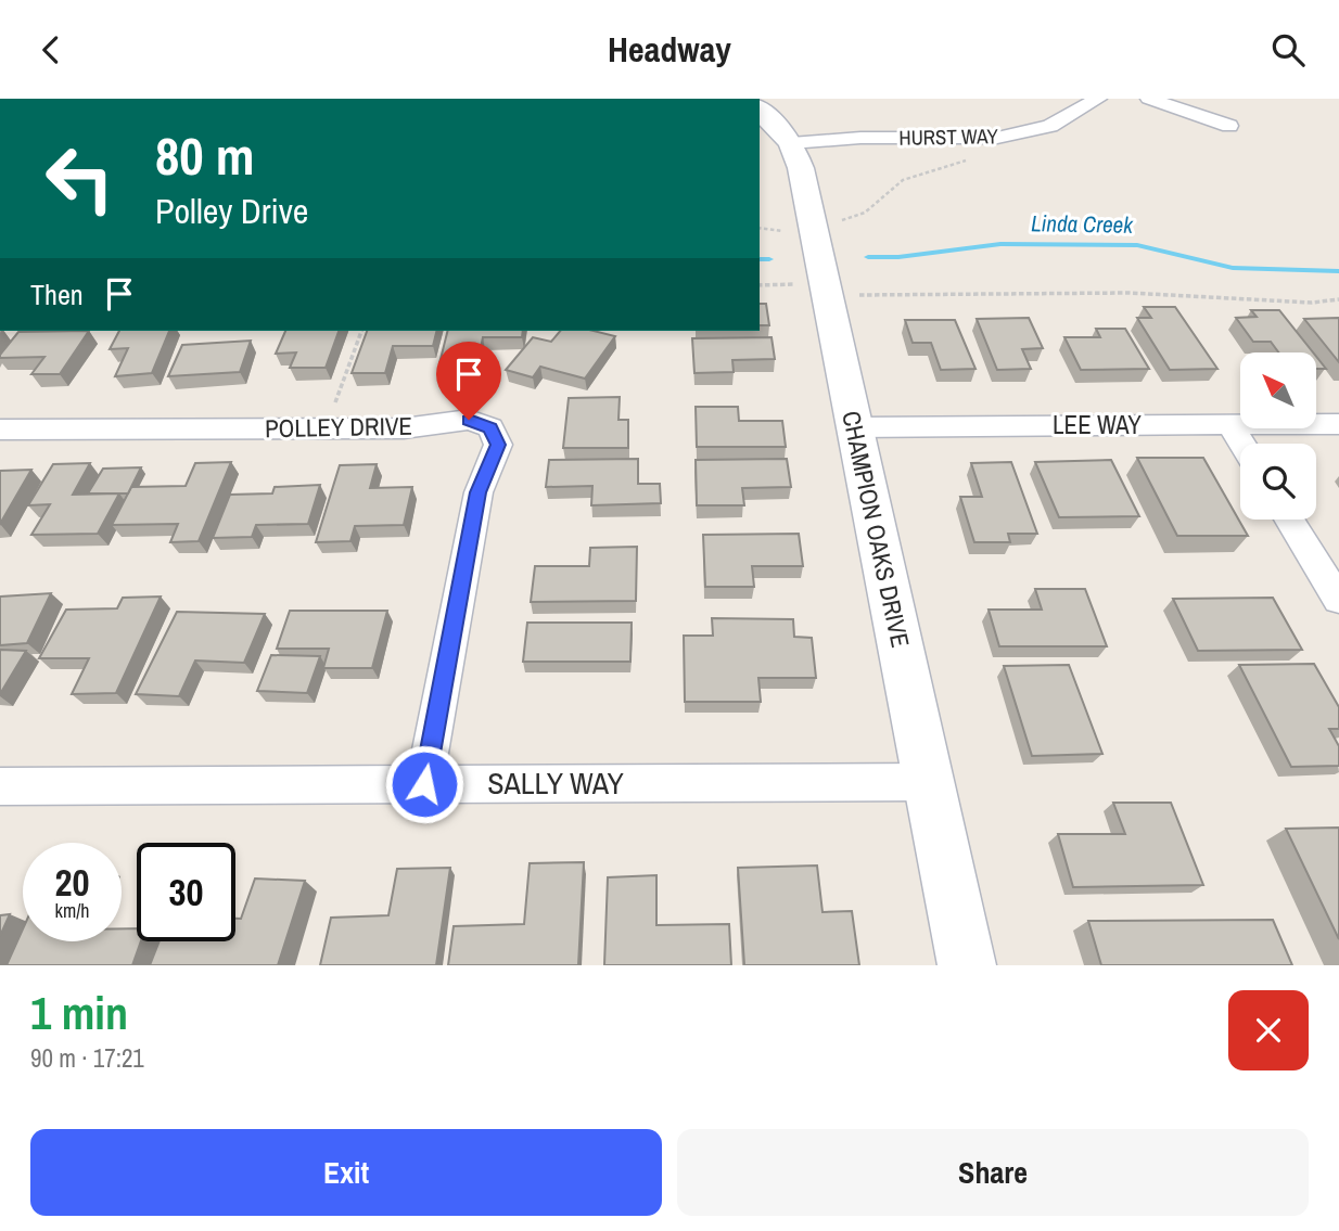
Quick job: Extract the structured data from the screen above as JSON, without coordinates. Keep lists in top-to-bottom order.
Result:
{
  "streets": {
    "street": [
      "HURST WAY",
      "LEE WAY",
      "POLLEY DRIVE",
      "CHAMPION OAKS DRIVE",
      "SALLY WAY"
    ]
  },
  "crossings": [
    ["HURST WAY", "CHAMPION OAKS DRIVE"],
    ["LEE WAY", "CHAMPION OAKS DRIVE"],
    ["POLLEY DRIVE", "SALLY WAY"],
    ["CHAMPION OAKS DRIVE", "SALLY WAY"]
  ],
  "water": ["Linda Creek"],
  "north": "top left",
  "page": {
    "header": "Headway",
    "turn": ["80 m", "Polley Drive"],
    "then": "Then",
    "speed": "20 km/h",
    "limit": "30",
    "heading": ["1 min", "90 m · 17:21"],
    "buttons": ["Exit", "Share"]
  }
}
